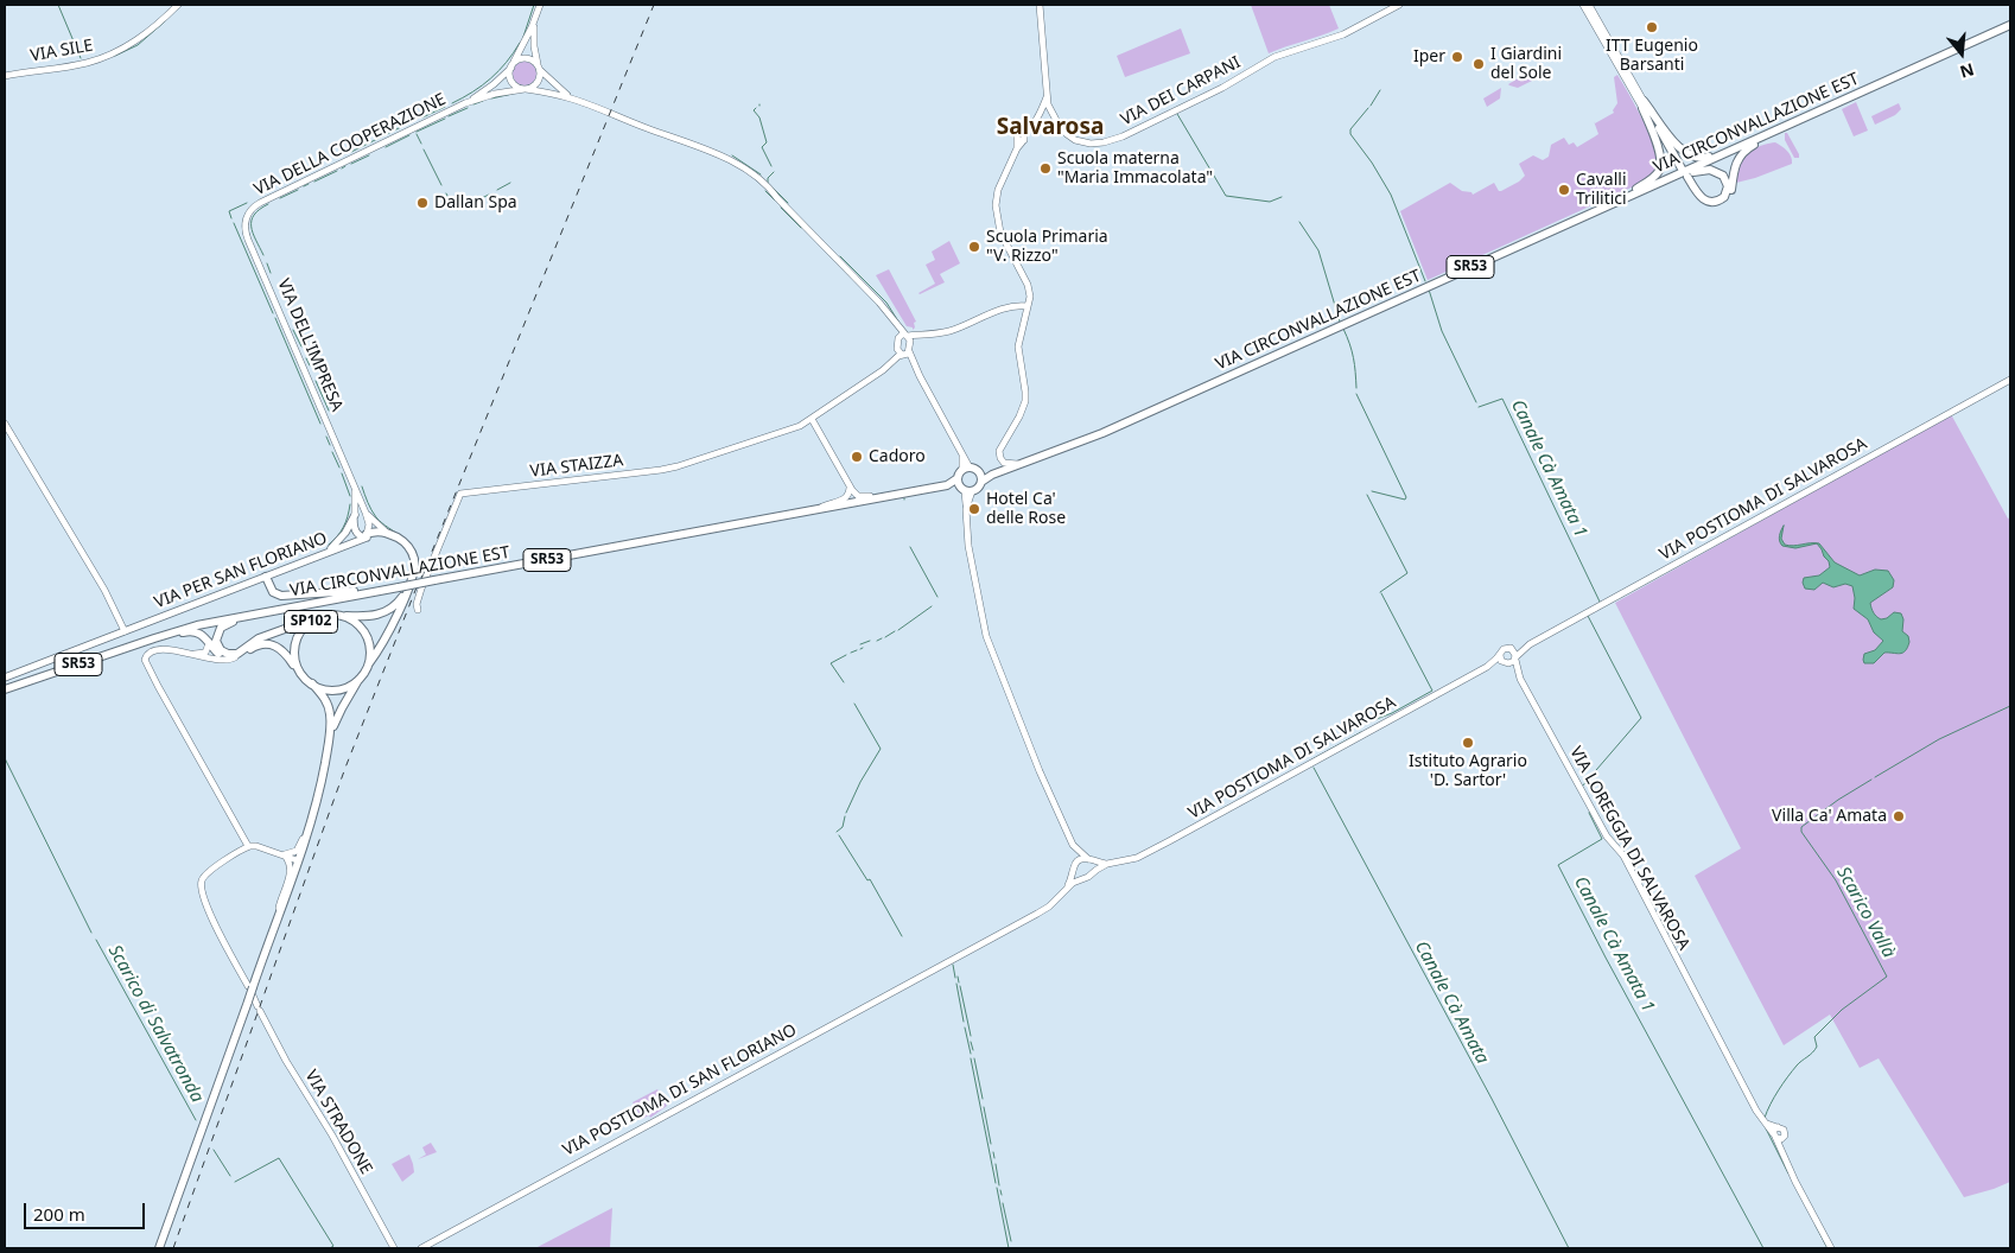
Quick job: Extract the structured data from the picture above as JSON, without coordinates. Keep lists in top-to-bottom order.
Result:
{
  "streets": {
    "main road": [
      "VIA CIRCONVALLAZIONE EST",
      "SR53",
      "VIA PER SAN FLORIANO",
      "SP102"
    ],
    "street": [
      "VIA SILE",
      "VIA DEI CARPANI",
      "VIA DELLA COOPERAZIONE",
      "VIA DELL'IMPRESA",
      "VIA STAIZZA",
      "VIA POSTIOMA DI SALVAROSA",
      "VIA LOREGGIA DI SALVAROSA",
      "VIA POSTIOMA DI SAN FLORIANO",
      "VIA STRADONE"
    ]
  },
  "crossings": [
    ["VIA DELLA COOPERAZIONE", "VIA DELL'IMPRESA"],
    ["VIA DELL'IMPRESA", "VIA PER SAN FLORIANO"],
    ["VIA POSTIOMA DI SALVAROSA", "VIA LOREGGIA DI SALVAROSA"],
    ["VIA POSTIOMA DI SALVAROSA", "VIA POSTIOMA DI SAN FLORIANO"]
  ],
  "districts": ["Salvarosa"],
  "water": [
    "Canale Cà Amata 1",
    "Scarico Vallà",
    "Canale Cà Amata",
    "Scarico di Salvatronda"
  ],
  "places": [
    "ITT Eugenio Barsanti",
    "Iper",
    "I Giardini del Sole",
    "Scuola materna \"Maria Immacolata\"",
    "Cavalli Trilitici",
    "Dallan Spa",
    "Scuola Primaria \"V. Rizzo\"",
    "Cadoro",
    "Hotel Ca' delle Rose",
    "Istituto Agrario 'D. Sartor'",
    "Villa Ca' Amata"
  ],
  "scale_bar": "200 m",
  "north": "bottom"
}
